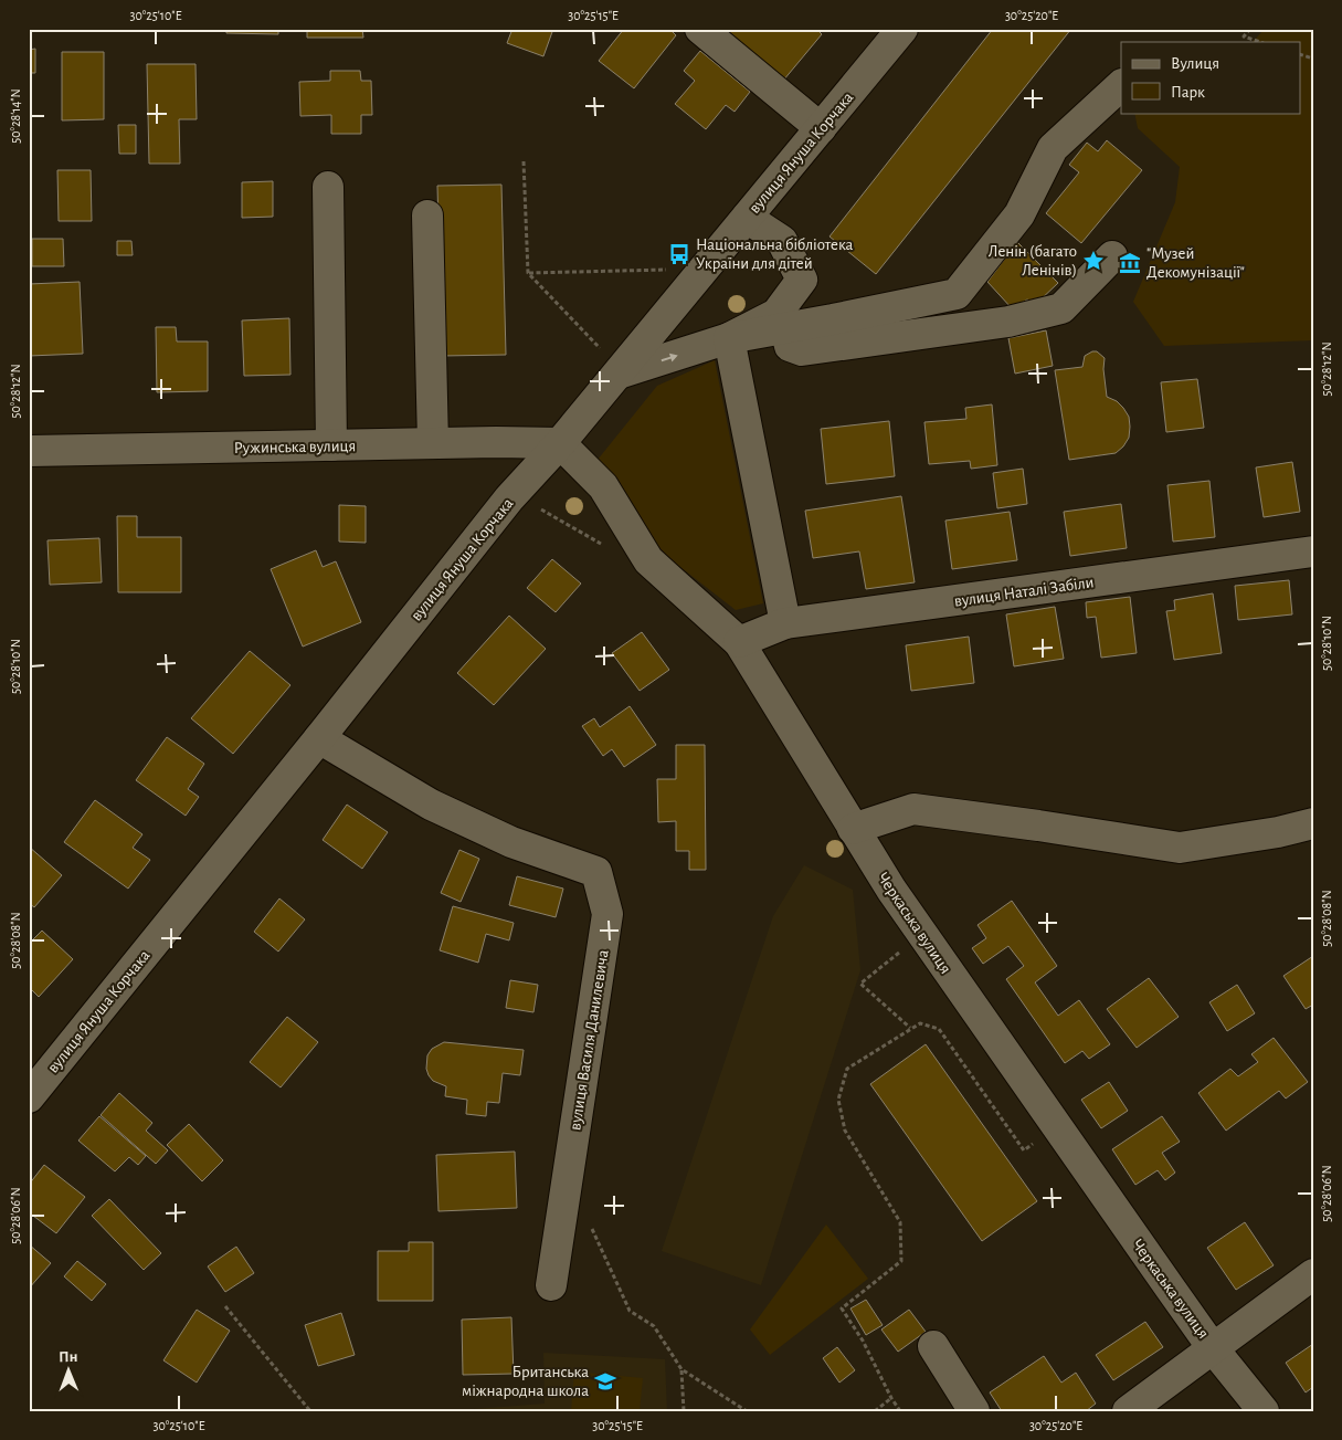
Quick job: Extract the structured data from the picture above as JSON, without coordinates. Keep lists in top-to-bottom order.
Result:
{
  "streets": {
    "street": [
      "вулиця Януша Корчака",
      "Ружинська вулиця",
      "вулиця Наталі Забіли",
      "Черкаська вулиця",
      "вулиця Василя Данилевича"
    ]
  },
  "crossings": [
    ["вулиця Януша Корчака", "Ружинська вулиця"],
    ["вулиця Януша Корчака", "Черкаська вулиця"],
    ["вулиця Януша Корчака", "вулиця Василя Данилевича"],
    ["Ружинська вулиця", "Черкаська вулиця"],
    ["вулиця Наталі Забіли", "Черкаська вулиця"]
  ],
  "places": {
    "bus stop": ["Національна бібліотека України для дітей"],
    "place": ["Ленін (багато Ленінів)"],
    "museum": ["\"Музей Декомунізації\""],
    "school or university": ["Британська міжнародна школа"]
  },
  "legend": ["Вулиця", "Парк"],
  "north": "top",
  "coordinates": [
    "30°25'10\"E",
    "30°25'15\"E",
    "30°25'20\"E",
    "50°28'14\"N",
    "50°28'12\"N",
    "50°28'10\"N",
    "50°28'08\"N",
    "50°28'06\"N"
  ]
}
